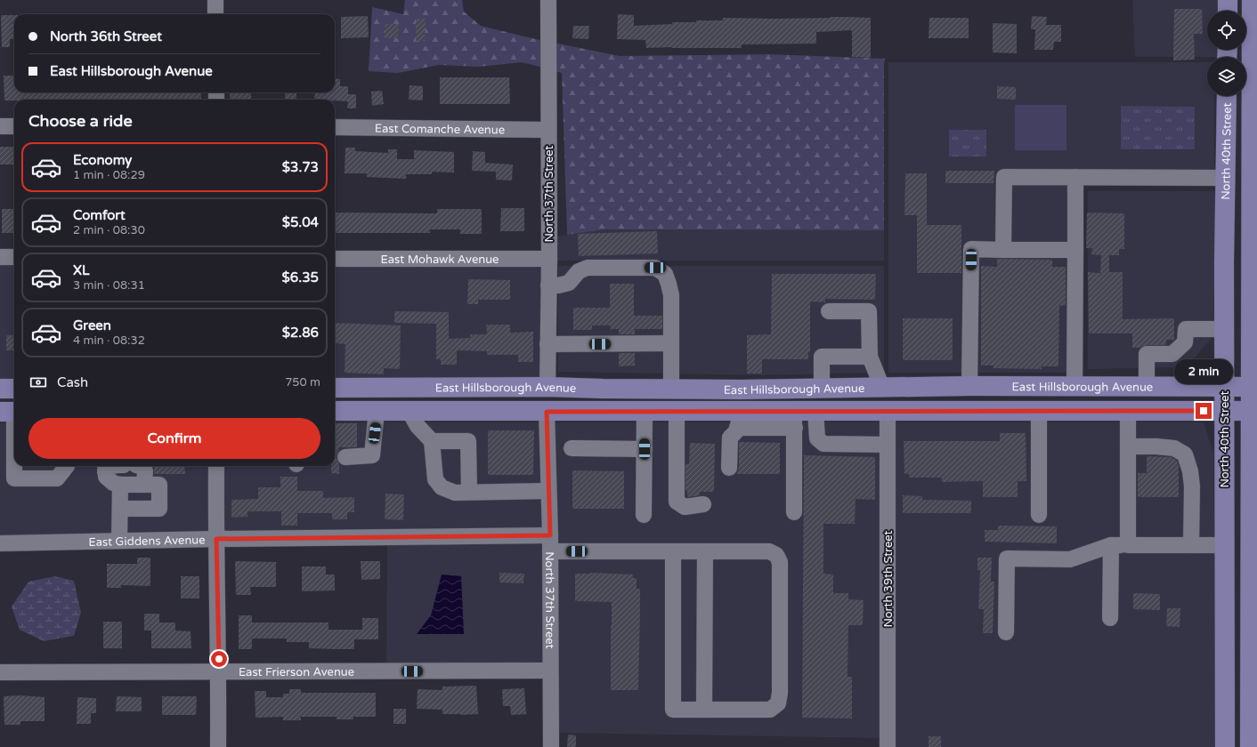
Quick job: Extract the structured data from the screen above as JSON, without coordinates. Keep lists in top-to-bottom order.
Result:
{
  "streets": {
    "main road": ["North 40th Street", "East Hillsborough Avenue"],
    "street": [
      "East Comanche Avenue",
      "North 37th Street",
      "East Mohawk Avenue",
      "East Giddens Avenue",
      "North 39th Street",
      "East Frierson Avenue"
    ]
  },
  "crossings": [
    ["East Comanche Avenue", "North 37th Street"],
    ["North 40th Street", "East Hillsborough Avenue"],
    ["North 37th Street", "East Mohawk Avenue"],
    ["North 37th Street", "East Hillsborough Avenue"],
    ["North 37th Street", "East Giddens Avenue"],
    ["North 37th Street", "East Frierson Avenue"],
    ["East Hillsborough Avenue", "North 39th Street"]
  ],
  "page": {
    "banner": ["North 36th Street", "East Hillsborough Avenue"],
    "heading": "Choose a ride",
    "list": [
      {
        "name": "Economy",
        "note": "1 min · 08:29",
        "value": "$3.73"
      },
      {
        "name": "Comfort",
        "note": "2 min · 08:30",
        "value": "$5.04"
      },
      {
        "name": "XL",
        "note": "3 min · 08:31",
        "value": "$6.35"
      },
      {
        "name": "Green",
        "note": "4 min · 08:32",
        "value": "$2.86"
      }
    ],
    "bubble": "2 min",
    "pay": ["Cash", "750 m"],
    "buttons": "Confirm"
  }
}
